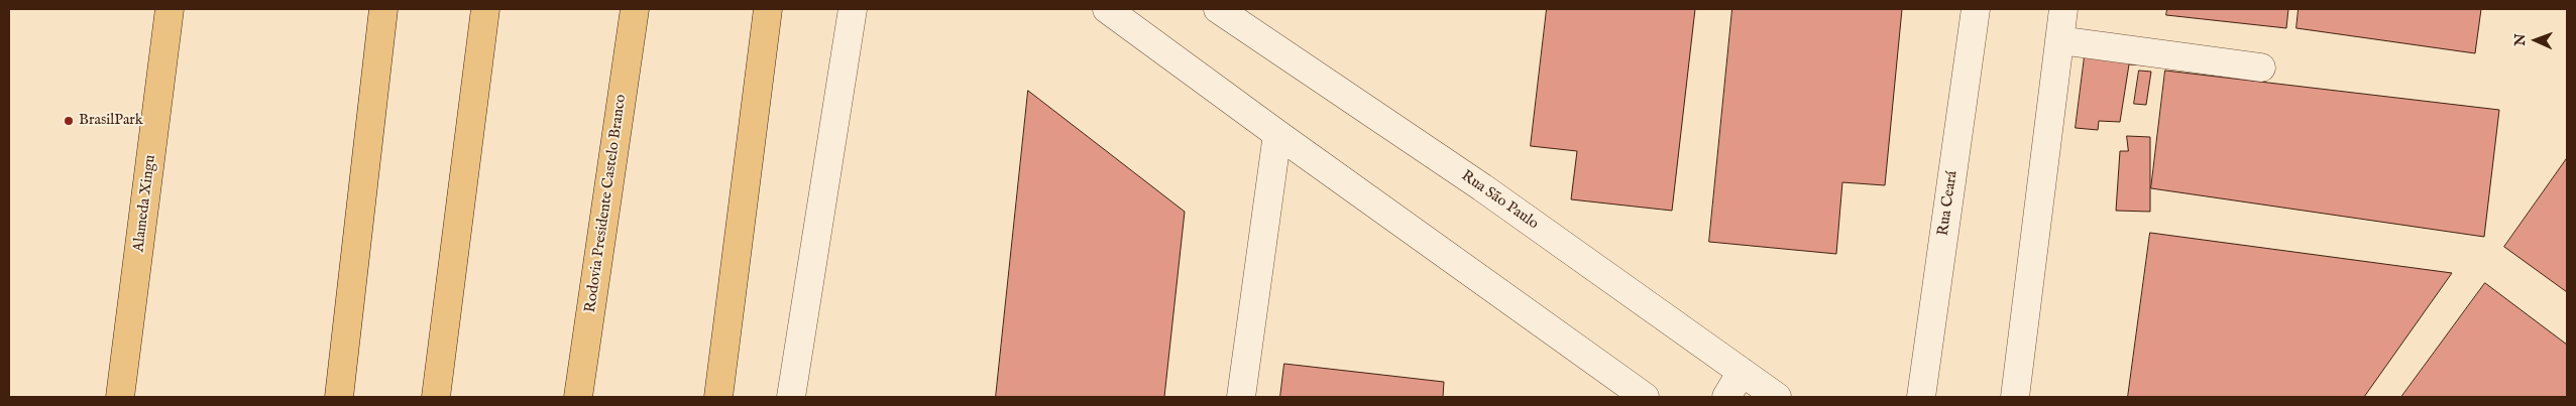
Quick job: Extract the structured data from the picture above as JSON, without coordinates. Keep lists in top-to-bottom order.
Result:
{
  "streets": {
    "main road": ["Alameda Xingu", "Rodovia Presidente Castelo Branco"],
    "street": ["Rua São Paulo", "Rua Ceará"]
  },
  "places": ["BrasilPark"],
  "north": "left"
}
